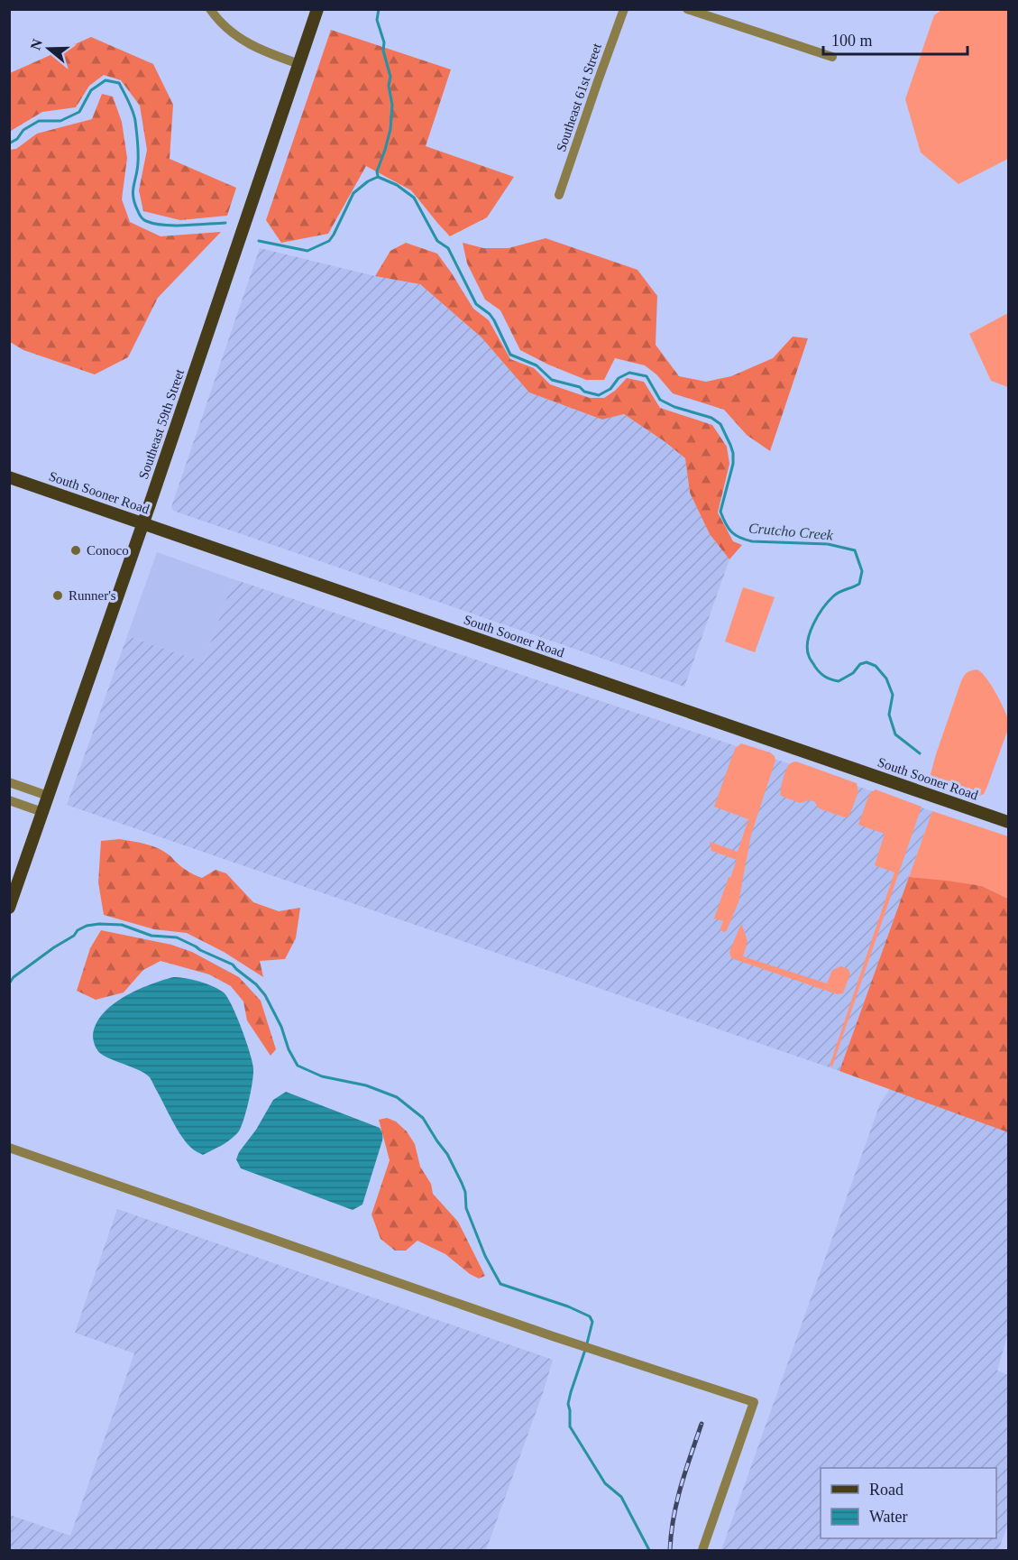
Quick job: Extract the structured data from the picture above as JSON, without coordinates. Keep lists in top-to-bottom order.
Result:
{
  "streets": {
    "main road": ["Southeast 59th Street", "South Sooner Road"],
    "street": ["Southeast 61st Street"]
  },
  "crossings": [
    ["Southeast 59th Street", "South Sooner Road"]
  ],
  "water": ["Crutcho Creek"],
  "places": ["Conoco", "Runner's"],
  "legend": ["Road", "Water"],
  "scale_bar": "100 m",
  "north": "left"
}
